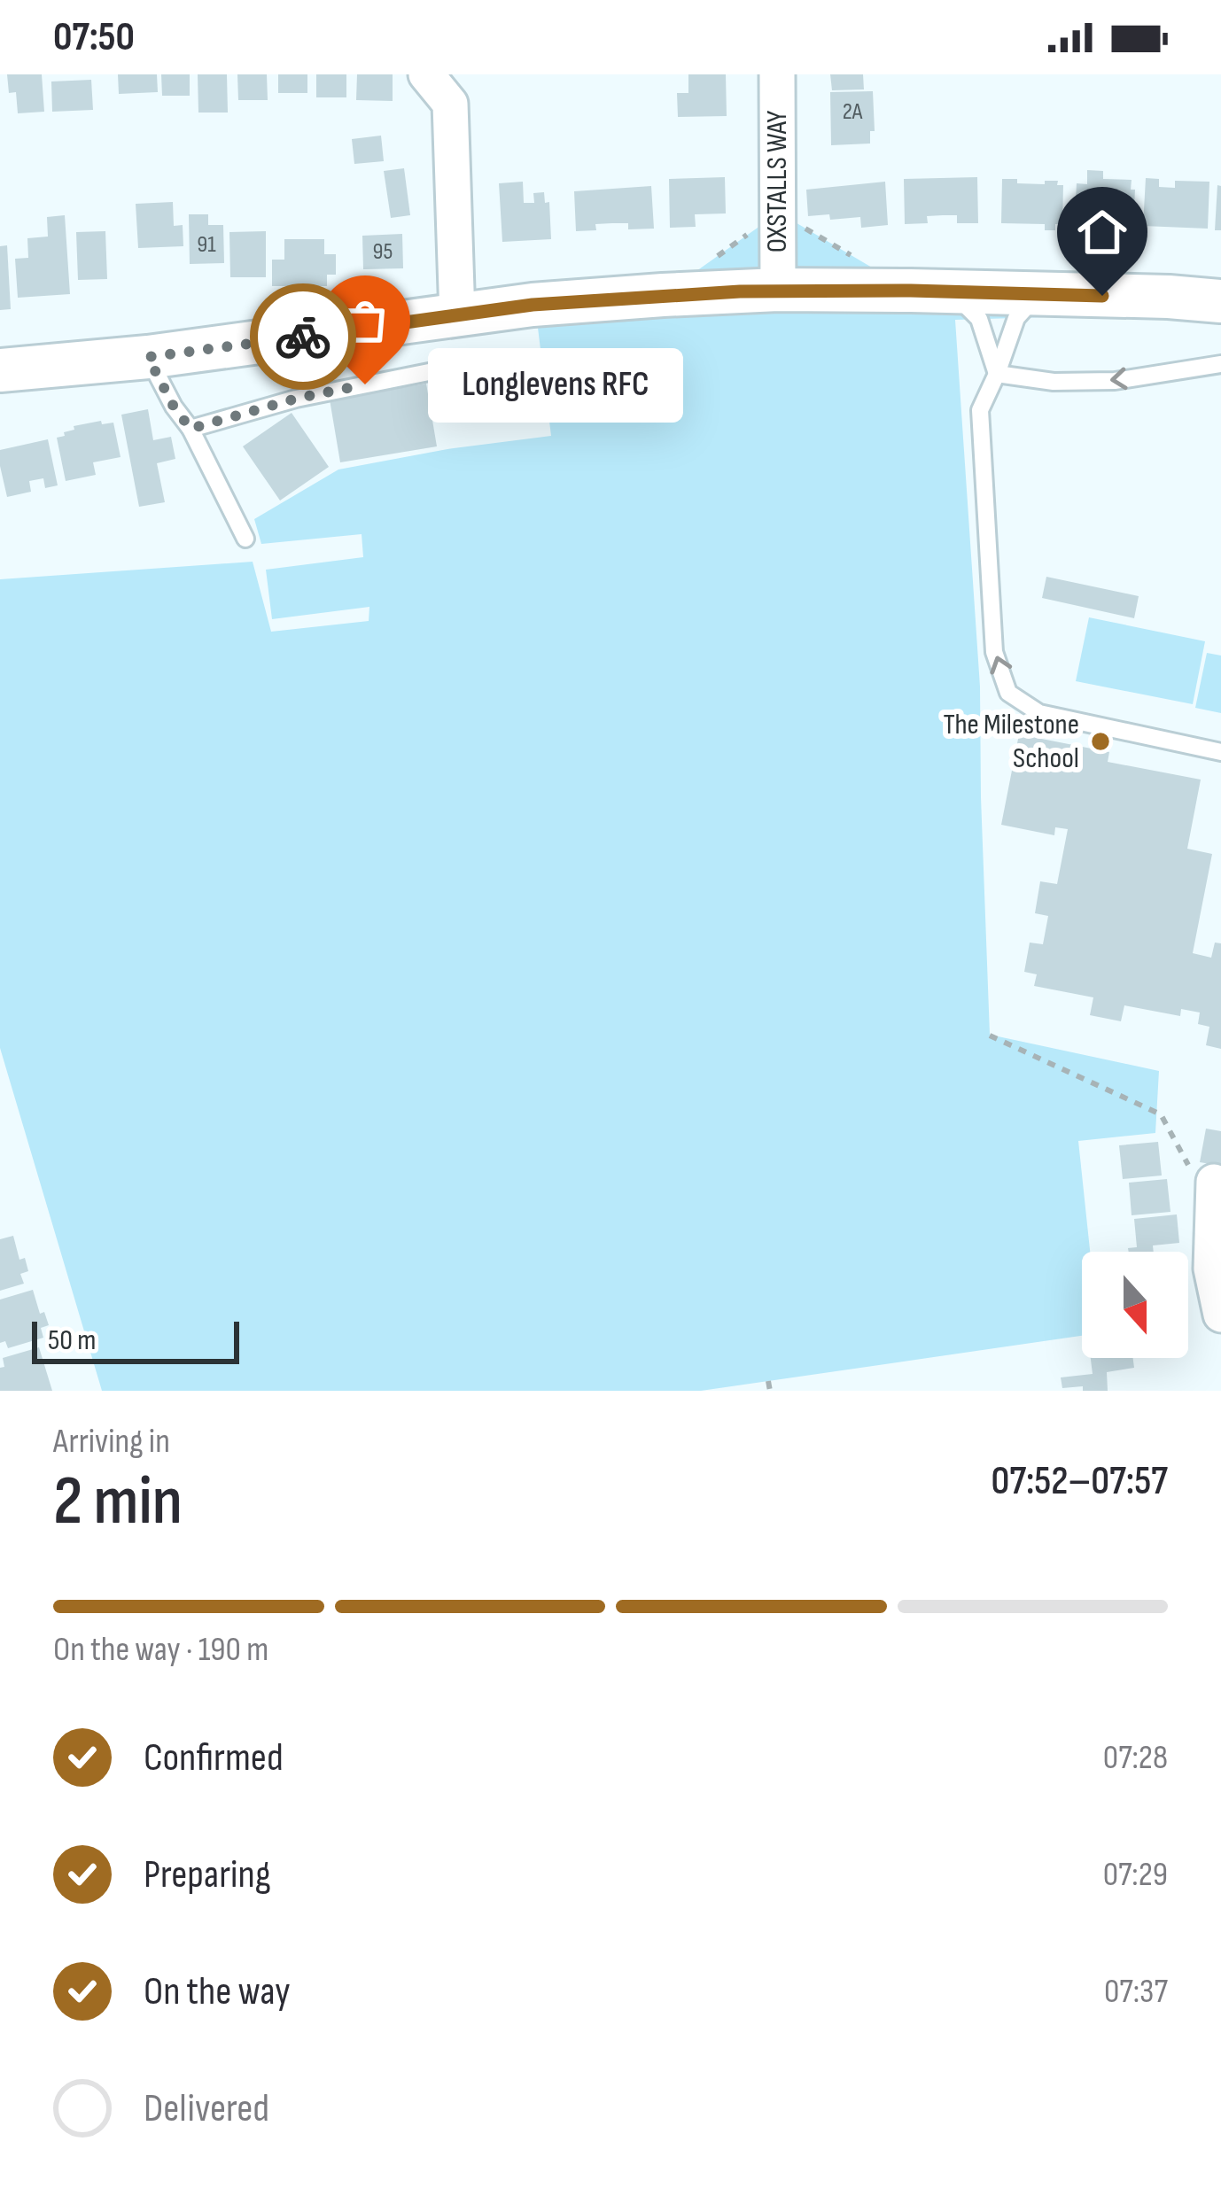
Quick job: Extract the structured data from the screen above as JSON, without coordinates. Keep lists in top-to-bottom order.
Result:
{
  "streets": {
    "street": ["OXSTALLS WAY"]
  },
  "places": ["Longlevens RFC", "The Milestone School"],
  "house_numbers": ["2A", "91", "95"],
  "scale_bar": "50 m",
  "north": "bottom",
  "page": {
    "status": "07:50",
    "bubble": "Longlevens RFC",
    "scale": "50 m",
    "heading": ["2 min", "Arriving in", "07:52–07:57"],
    "bar": "On the way · 190 m",
    "list": [
      ["Confirmed", "07:28"],
      ["Preparing", "07:29"],
      ["On the way", "07:37"],
      "Delivered"
    ]
  }
}
